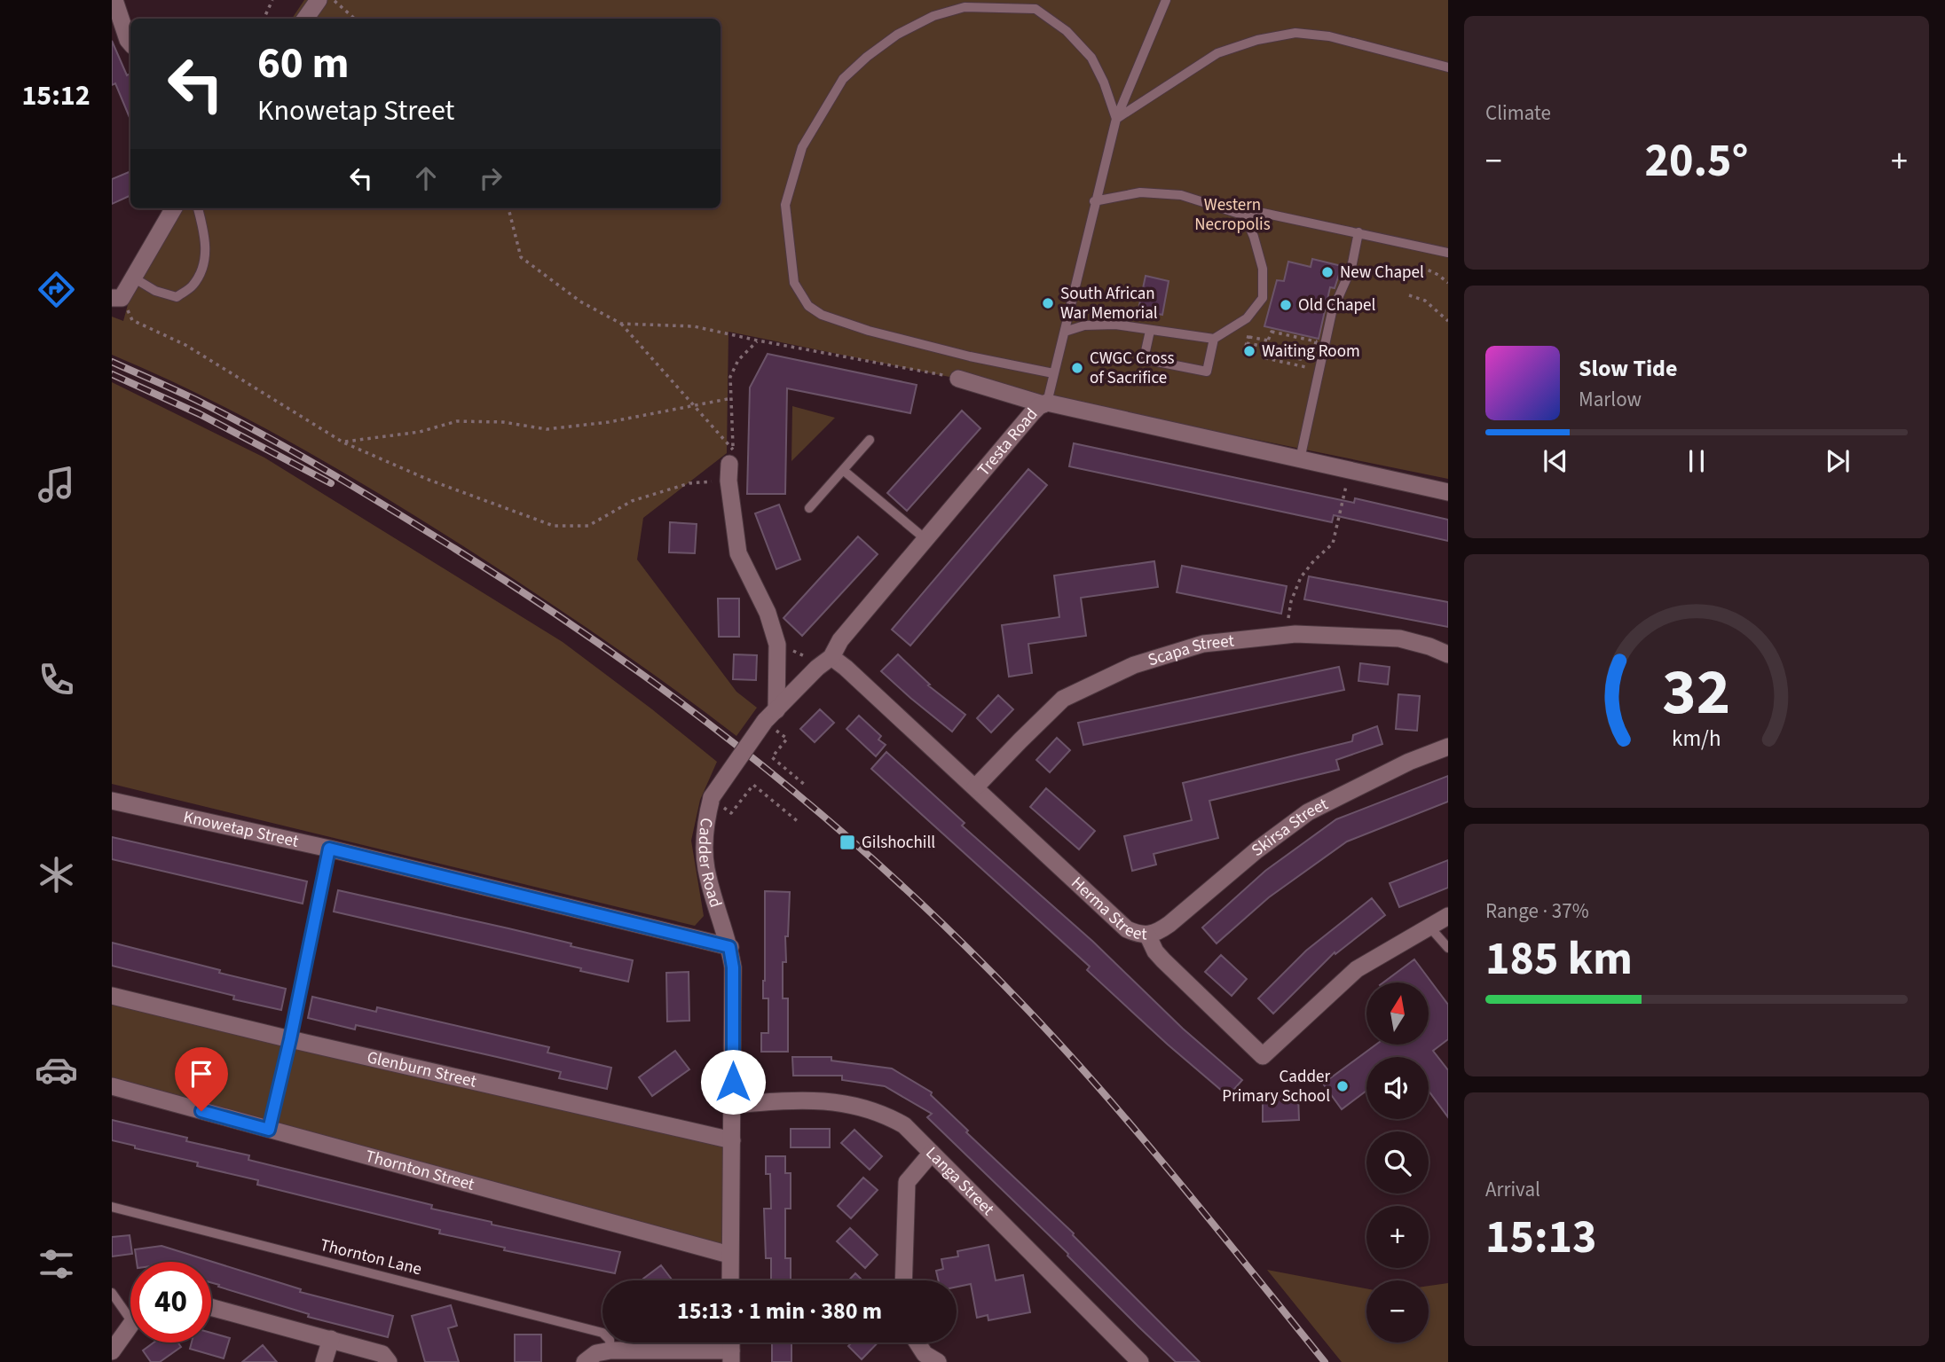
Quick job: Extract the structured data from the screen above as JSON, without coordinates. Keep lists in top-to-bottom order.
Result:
{
  "streets": {
    "street": [
      "Tresta Road",
      "Scapa Street",
      "Knowetap Street",
      "Skirsa Street",
      "Cadder Road",
      "Herma Street",
      "Glenburn Street",
      "Thornton Street",
      "Langa Street"
    ],
    "lane": ["Thornton Lane"]
  },
  "crossings": [
    ["Tresta Road", "Cadder Road"],
    ["Tresta Road", "Herma Street"],
    ["Scapa Street", "Herma Street"],
    ["Knowetap Street", "Cadder Road"],
    ["Skirsa Street", "Herma Street"],
    ["Cadder Road", "Glenburn Street"],
    ["Cadder Road", "Thornton Street"],
    ["Cadder Road", "Langa Street"]
  ],
  "parks": ["Western Necropolis"],
  "places": {
    "other": [
      "New Chapel",
      "South African War Memorial",
      "Old Chapel",
      "Waiting Room",
      "CWGC Cross of Sacrifice",
      "Cadder Primary School"
    ],
    "transit": ["Gilshochill"]
  },
  "north": "top",
  "page": {
    "tabs": "15:12",
    "tile": [
      "Climate",
      ["Range · 37%", "185 km"],
      ["Arrival", "15:13"]
    ],
    "turn": ["60 m", "Knowetap Street"],
    "heat": ["−", "20.5°", "+"],
    "song": ["Slow Tide", "Marlow"],
    "map_buttons": ["+", "−"],
    "limit": "40",
    "trip": "15:13 · 1 min · 380 m",
    "gauge": ["32", "km/h"]
  }
}
